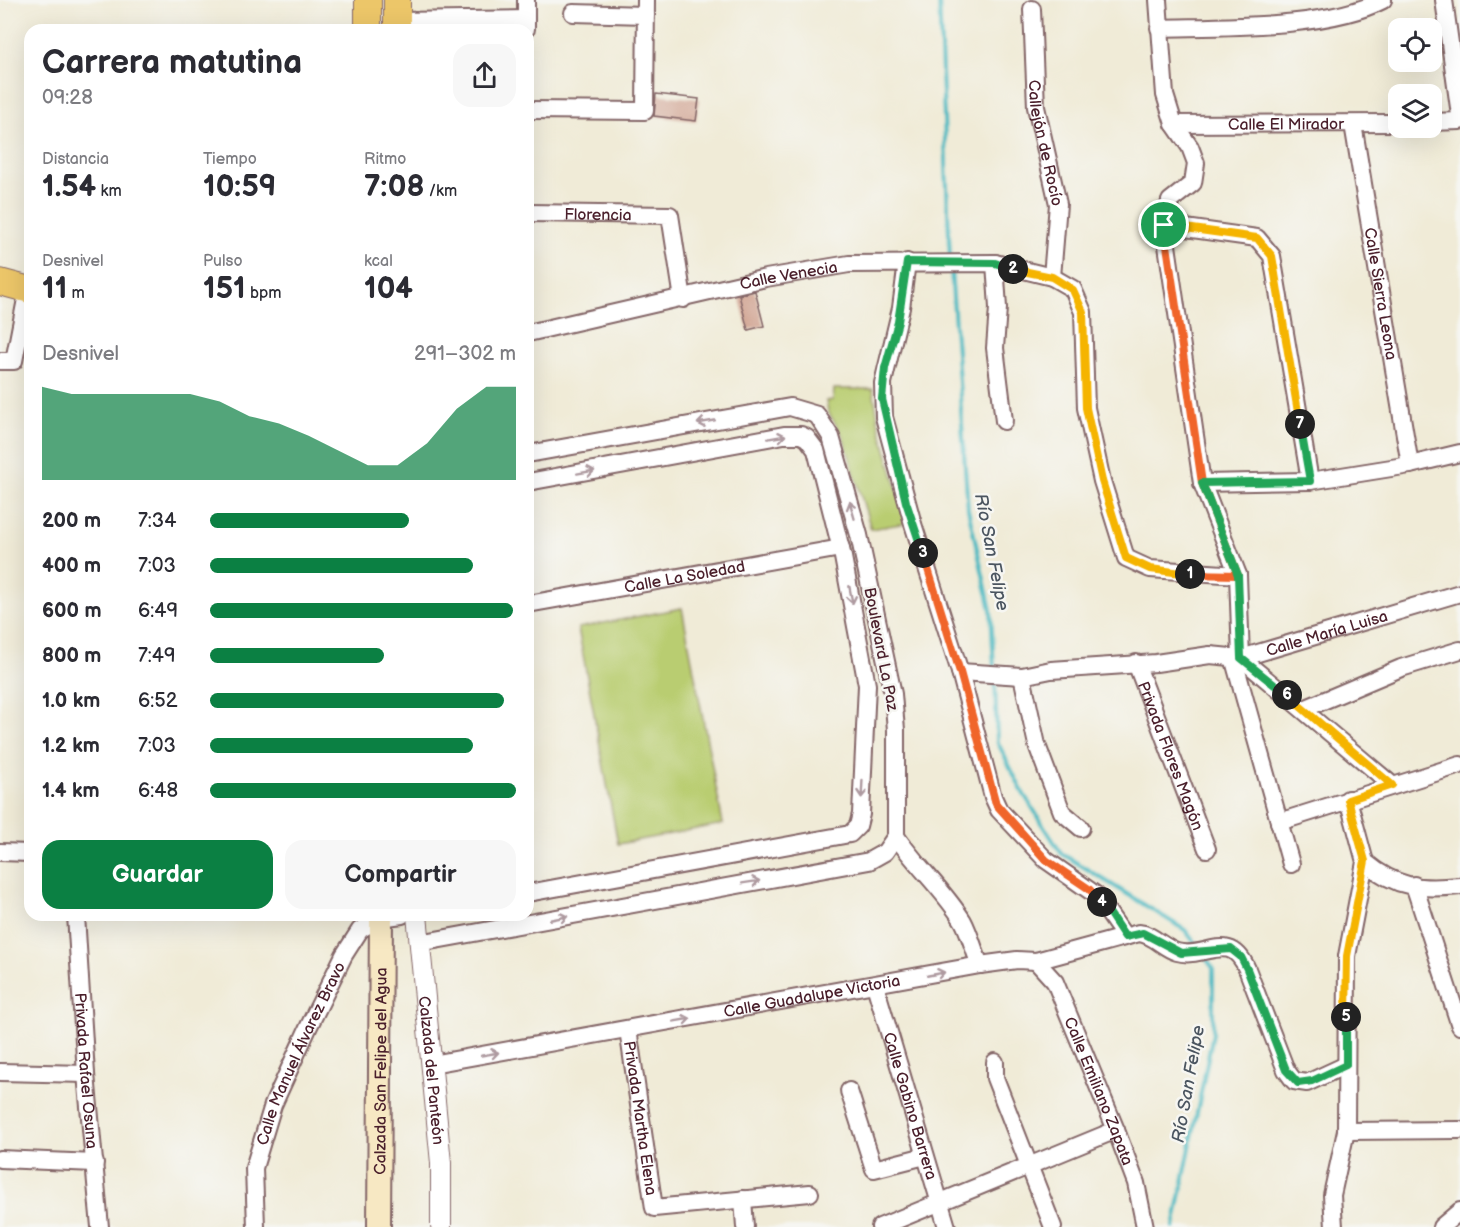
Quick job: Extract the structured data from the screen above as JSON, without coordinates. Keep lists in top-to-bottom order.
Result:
{
  "streets": {
    "main road": ["Calzada San Felipe del Agua"],
    "street": [
      "Calle El Mirador",
      "Callejón de Rocío",
      "Florencia",
      "Calle Venecia",
      "Calle Sierra Leona",
      "Calle La Soledad",
      "Calle María Luisa",
      "Boulevard La Paz",
      "Privada Flores Magón",
      "Calle Guadalupe Victoria",
      "Calle Manuel Álvarez Bravo",
      "Privada Rafael Osuna",
      "Calzada del Panteón",
      "Calle Emiliano Zapata",
      "Calle Gabino Barrera",
      "Privada Martha Elena"
    ]
  },
  "crossings": [
    ["Calle El Mirador", "Calle Sierra Leona"],
    ["Callejón de Rocío", "Calle Venecia"],
    ["Florencia", "Calle Venecia"],
    ["Calle La Soledad", "Boulevard La Paz"],
    ["Calle María Luisa", "Privada Flores Magón"],
    ["Calle Guadalupe Victoria", "Calzada del Panteón"],
    ["Calle Guadalupe Victoria", "Calle Emiliano Zapata"],
    ["Calle Guadalupe Victoria", "Calle Gabino Barrera"],
    ["Calle Guadalupe Victoria", "Privada Martha Elena"]
  ],
  "water": ["Río San Felipe"],
  "page": {
    "heading": ["Carrera matutina", "09:28"],
    "stats": [
      ["Distancia", "1.54 km"],
      ["Tiempo", "10:59"],
      ["Ritmo", "7:08 /km"],
      ["Desnivel", "11 m"],
      ["Pulso", "151 bpm"],
      ["kcal", "104"]
    ],
    "pins": [
      "2",
      "7",
      "3",
      "1",
      "6",
      "4",
      "5"
    ],
    "chart": ["Desnivel", "291–302 m"],
    "list": [
      {
        "name": "200 m",
        "note": "7:34"
      },
      {
        "name": "400 m",
        "note": "7:03"
      },
      {
        "name": "600 m",
        "note": "6:49"
      },
      {
        "name": "800 m",
        "note": "7:49"
      },
      {
        "name": "1.0 km",
        "note": "6:52"
      },
      {
        "name": "1.2 km",
        "note": "7:03"
      },
      {
        "name": "1.4 km",
        "note": "6:48"
      }
    ],
    "buttons": ["Guardar", "Compartir"]
  }
}
